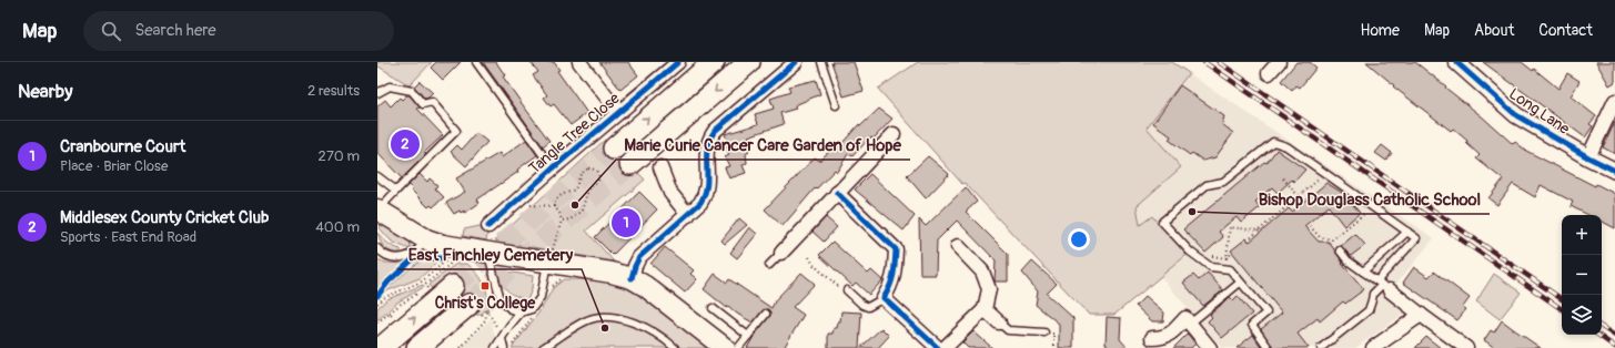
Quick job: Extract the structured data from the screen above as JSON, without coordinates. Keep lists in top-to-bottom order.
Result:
{
  "streets": {
    "street": ["Long Lane", "Tangle Tree Close"]
  },
  "places": {
    "other": ["Marie Curie Cancer Care Garden of Hope", "Bishop Douglass Catholic School", "East Finchley Cemetery"],
    "transit": ["Christ's College"]
  },
  "page": {
    "header": "Map",
    "search": "Search here",
    "nav": [
      "Home",
      "Map",
      "About",
      "Contact"
    ],
    "heading": ["Nearby", "2 results"],
    "list": [
      {
        "mark": "1",
        "name": "Cranbourne Court",
        "note": "Place · Briar Close",
        "value": "270 m"
      },
      {
        "mark": "2",
        "name": "Middlesex County Cricket Club",
        "note": "Sports · East End Road",
        "value": "400 m"
      }
    ],
    "pins": ["2", "1"],
    "map_buttons": ["+", "−"]
  }
}
